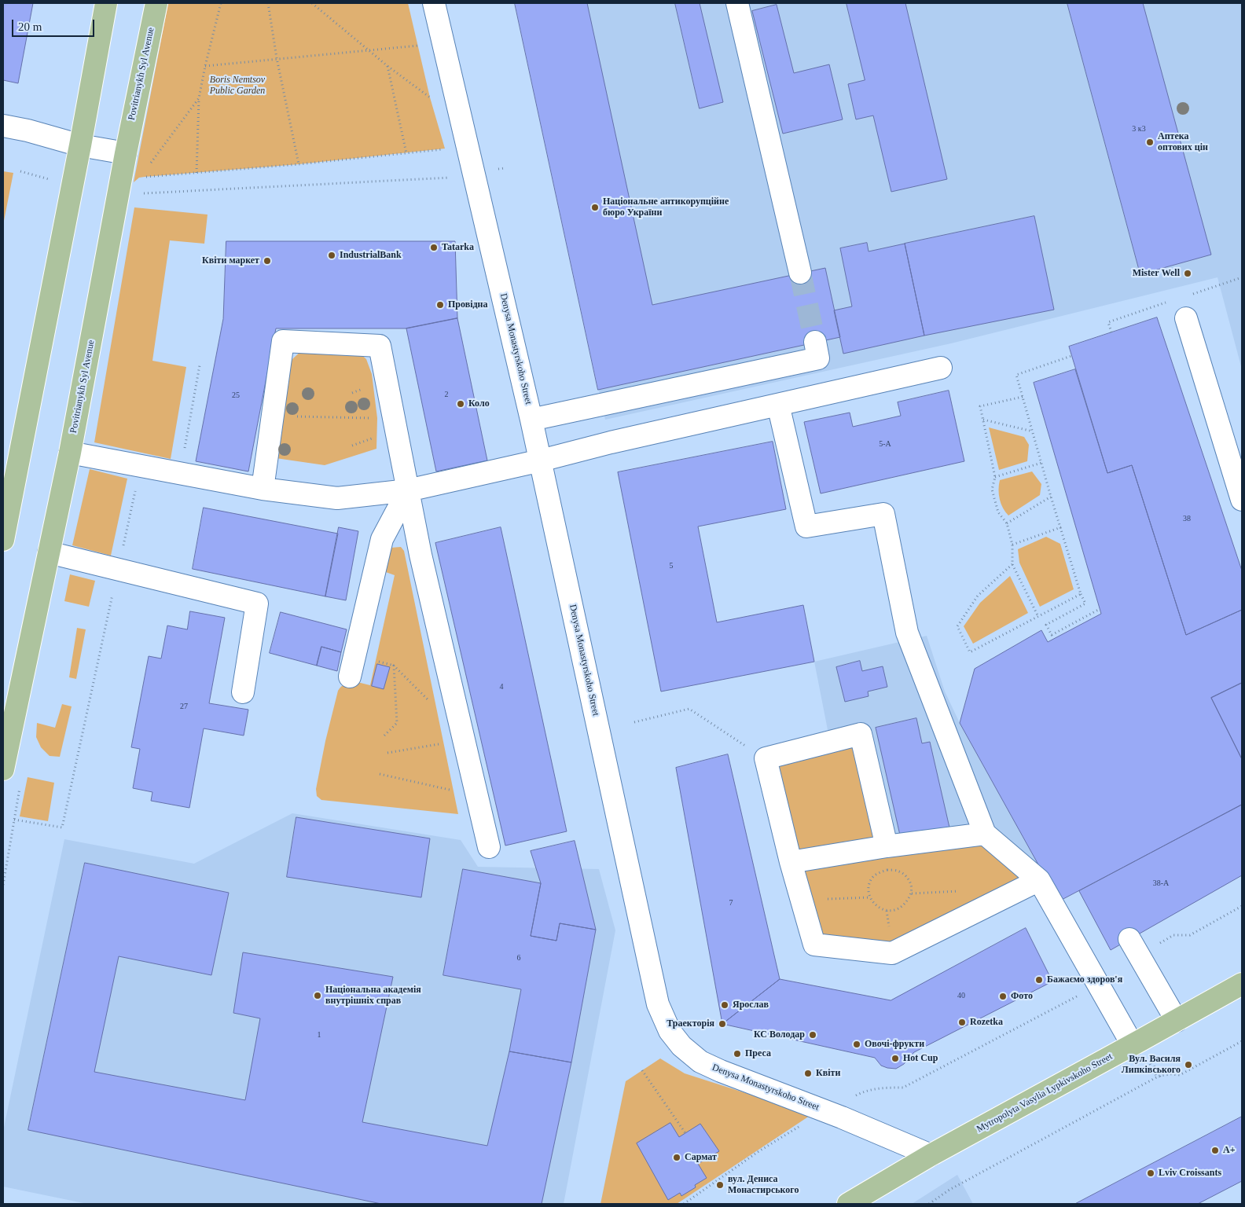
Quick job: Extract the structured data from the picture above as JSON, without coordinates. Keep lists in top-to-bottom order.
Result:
{
  "streets": {
    "main road": ["Povitrianykh Syl Avenue", "Mytropolyta Vasylia Lypkivskoho Street"],
    "street": ["Denysa Monastyrskoho Street"]
  },
  "crossings": [
    ["Denysa Monastyrskoho Street", "Mytropolyta Vasylia Lypkivskoho Street"]
  ],
  "parks": ["Boris Nemtsov Public Garden"],
  "places": [
    "Аптека оптових цін",
    "Національне антикорупційне бюро України",
    "Tatarka",
    "IndustrialBank",
    "Квіти маркет",
    "Mister Well",
    "Провідна",
    "Коло",
    "Бажаємо здоров'я",
    "Національна академія внутрішніх справ",
    "Фото",
    "Ярослав",
    "Rozetka",
    "Траекторія",
    "КС Володар",
    "Овочі-фрукти",
    "Преса",
    "Hot Cup",
    "Вул. Василя Липківського",
    "Квіти",
    "А+",
    "Сармат",
    "Lviv Croissants",
    "вул. Дениса Монастирського"
  ],
  "house_numbers": [
    "3 к3",
    "2",
    "25",
    "5-А",
    "38",
    "5",
    "4",
    "27",
    "38-А",
    "7",
    "6",
    "40",
    "1"
  ],
  "scale_bar": "20 m"
}
